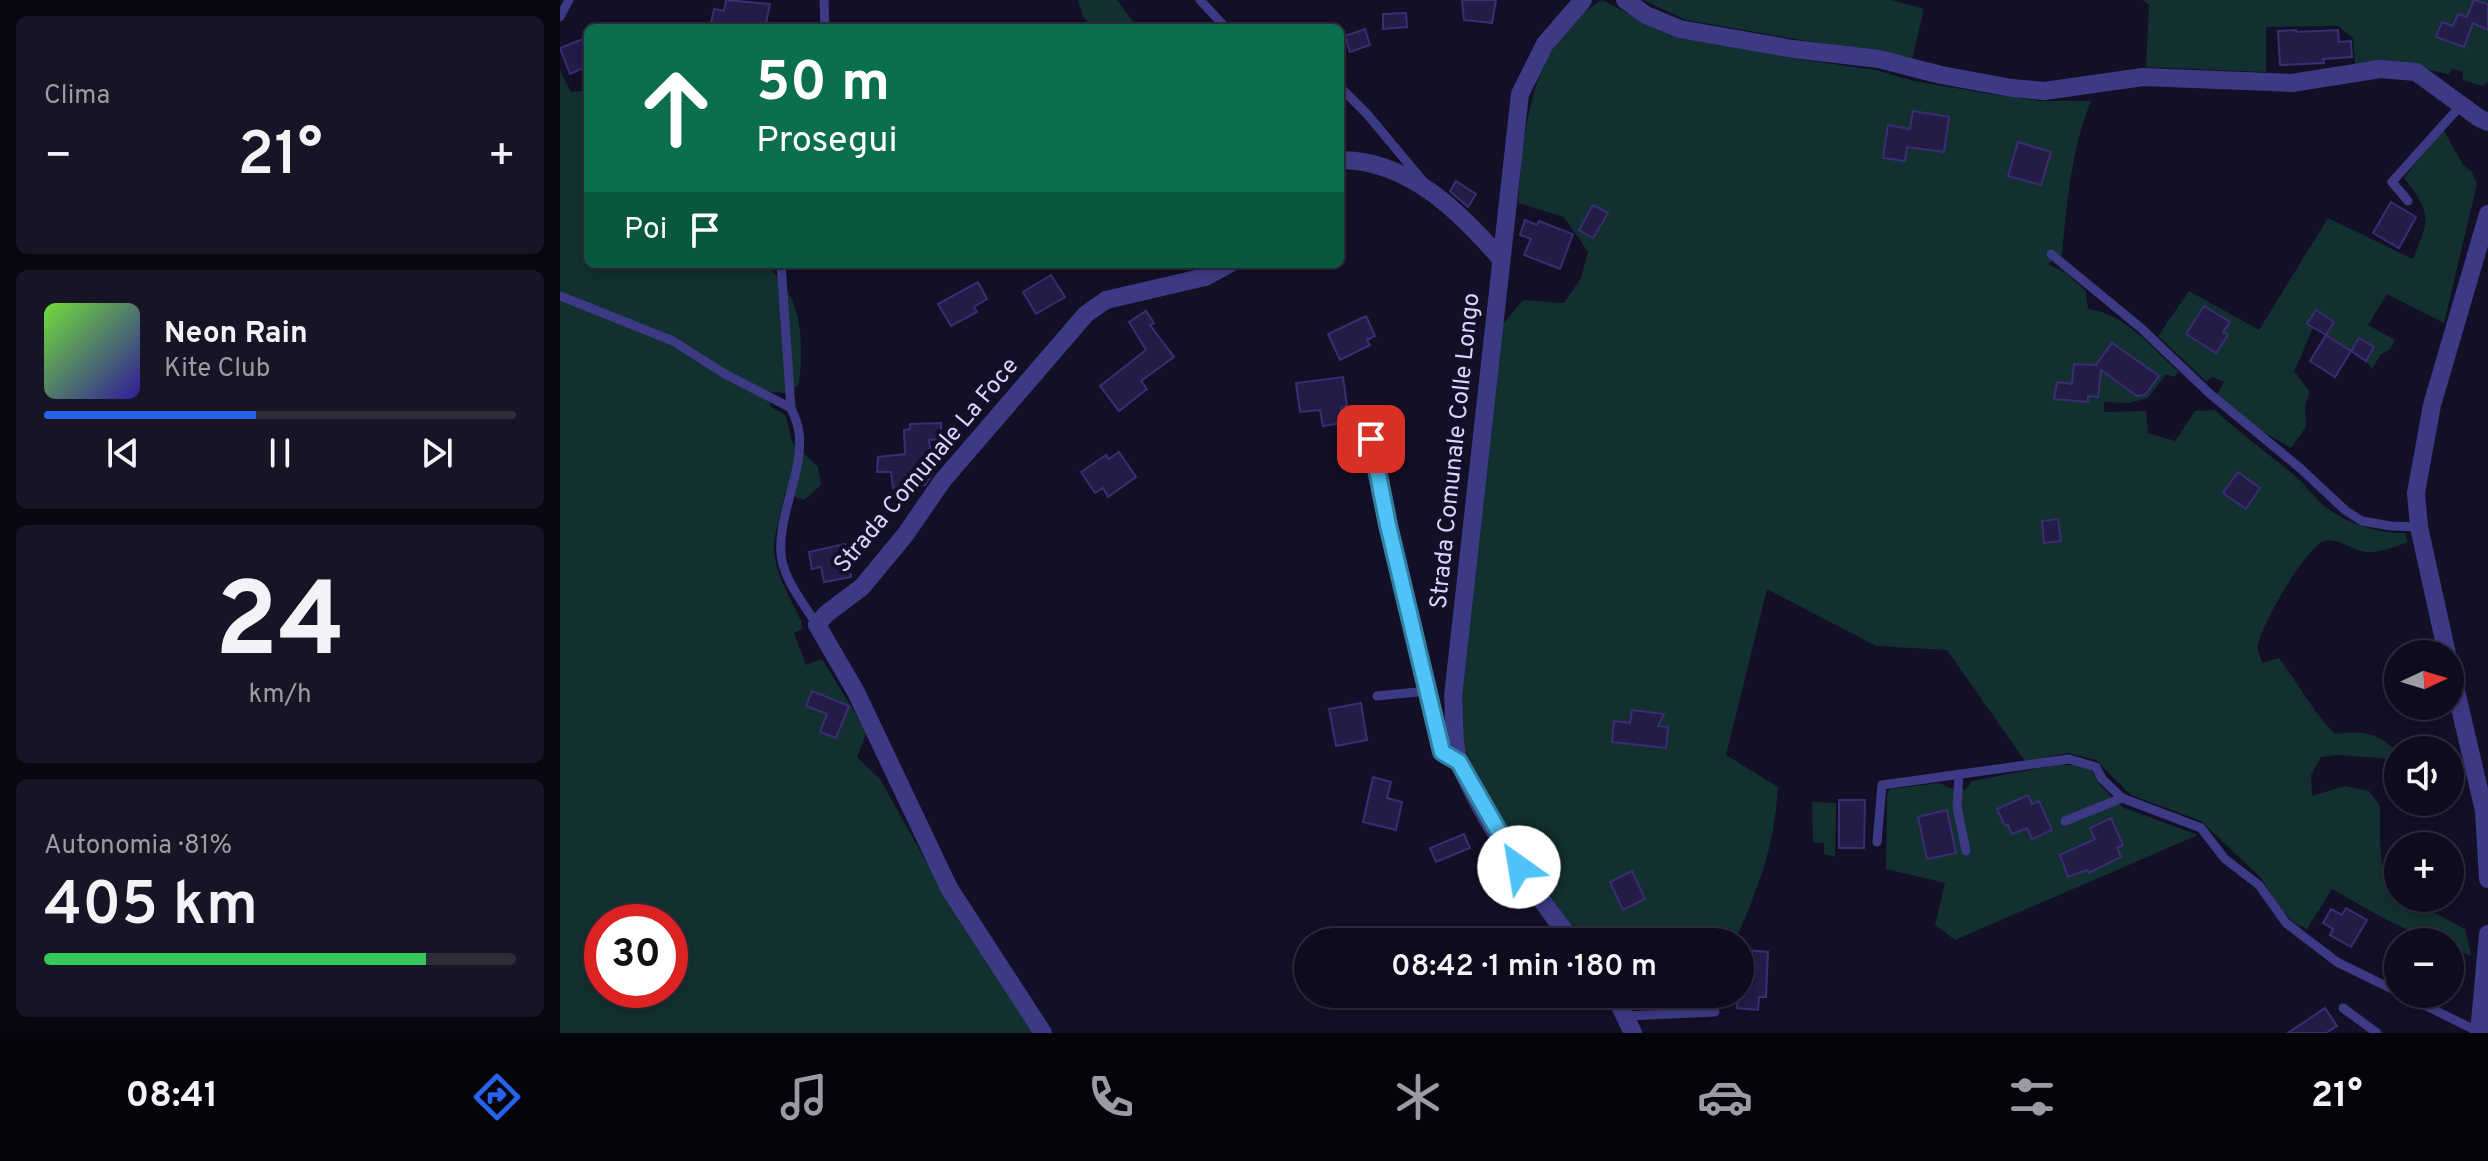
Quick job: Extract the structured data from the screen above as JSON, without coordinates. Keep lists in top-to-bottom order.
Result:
{
  "streets": {
    "street": ["Strada Comunale Colle Longo", "Strada Comunale La Foce"]
  },
  "north": "right",
  "page": {
    "tile": [
      "Clima",
      ["24", "km/h"],
      ["Autonomia · 81%", "405 km"]
    ],
    "turn": ["50 m", "Prosegui"],
    "heat": ["−", "21°", "+"],
    "then": "Poi",
    "song": ["Neon Rain", "Kite Club"],
    "map_buttons": ["+", "−"],
    "limit": "30",
    "trip": "08:42 · 1 min · 180 m",
    "tabs": ["08:41", "21°"]
  }
}
